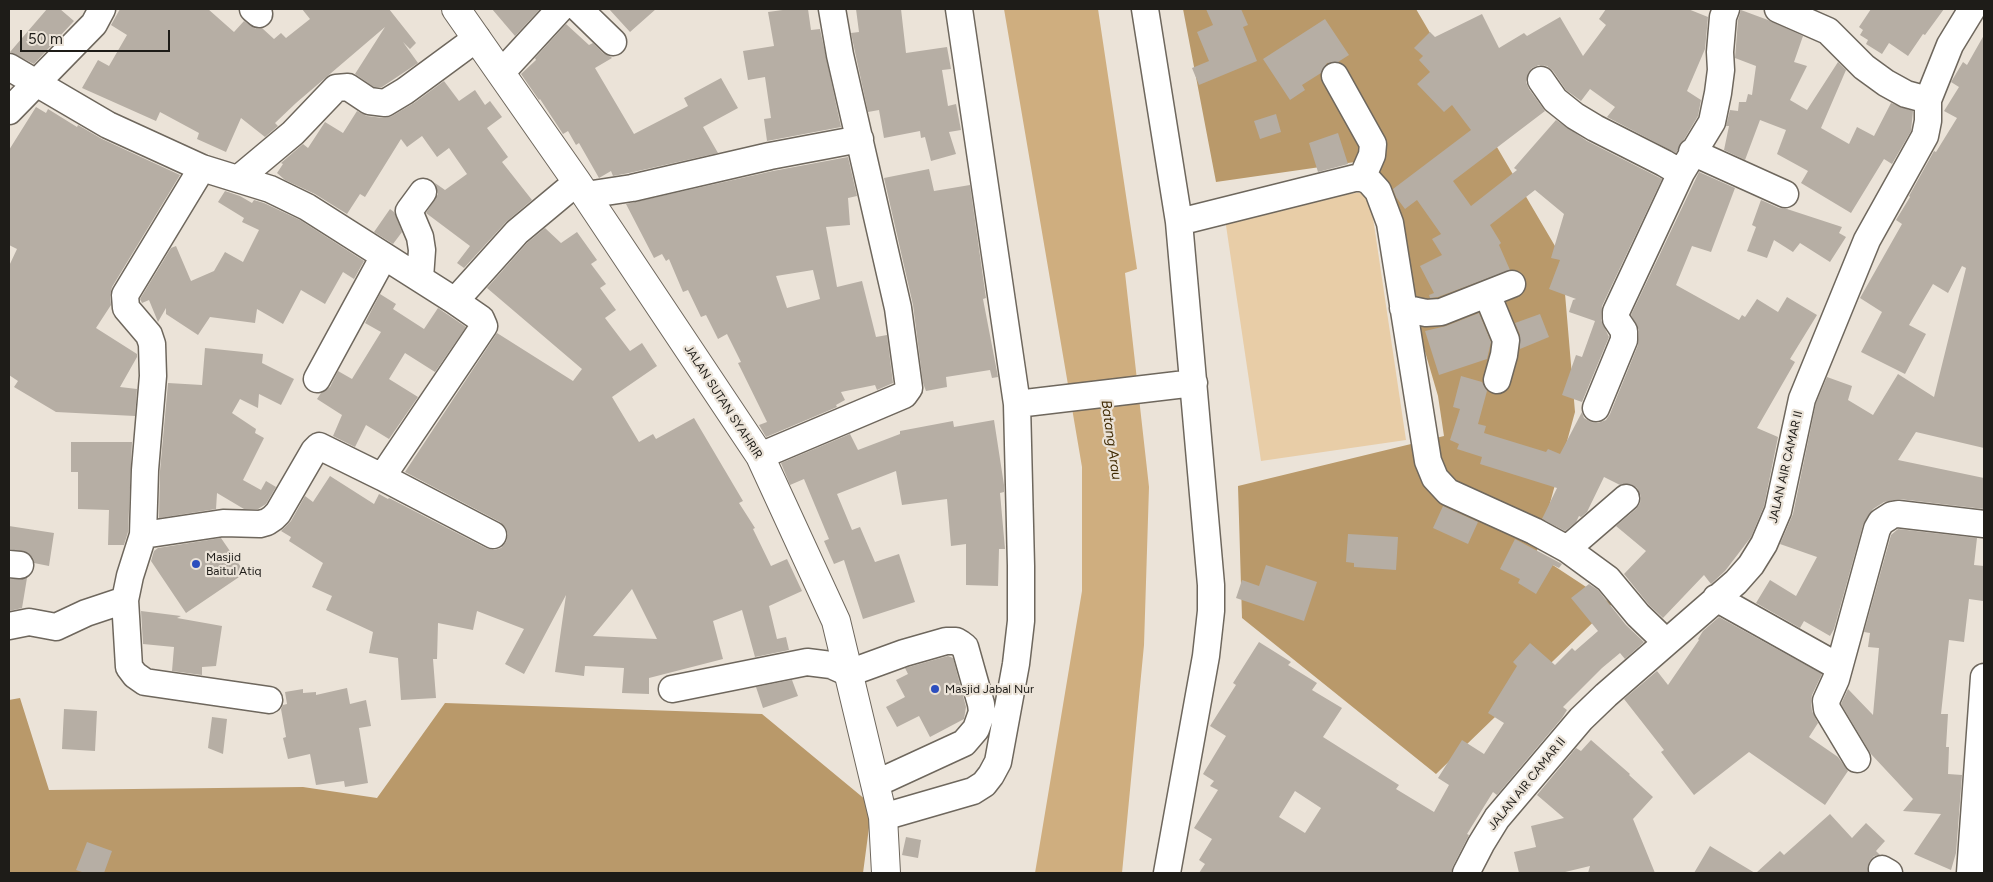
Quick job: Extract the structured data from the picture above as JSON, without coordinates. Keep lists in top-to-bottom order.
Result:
{
  "streets": {
    "main road": ["JALAN SUTAN SYAHRIR"],
    "street": ["JALAN AIR CAMAR II"]
  },
  "water": ["Batang Arau"],
  "places": ["Masjid Baitul Atiq", "Masjid Jabal Nur"],
  "scale_bar": "50 m"
}
